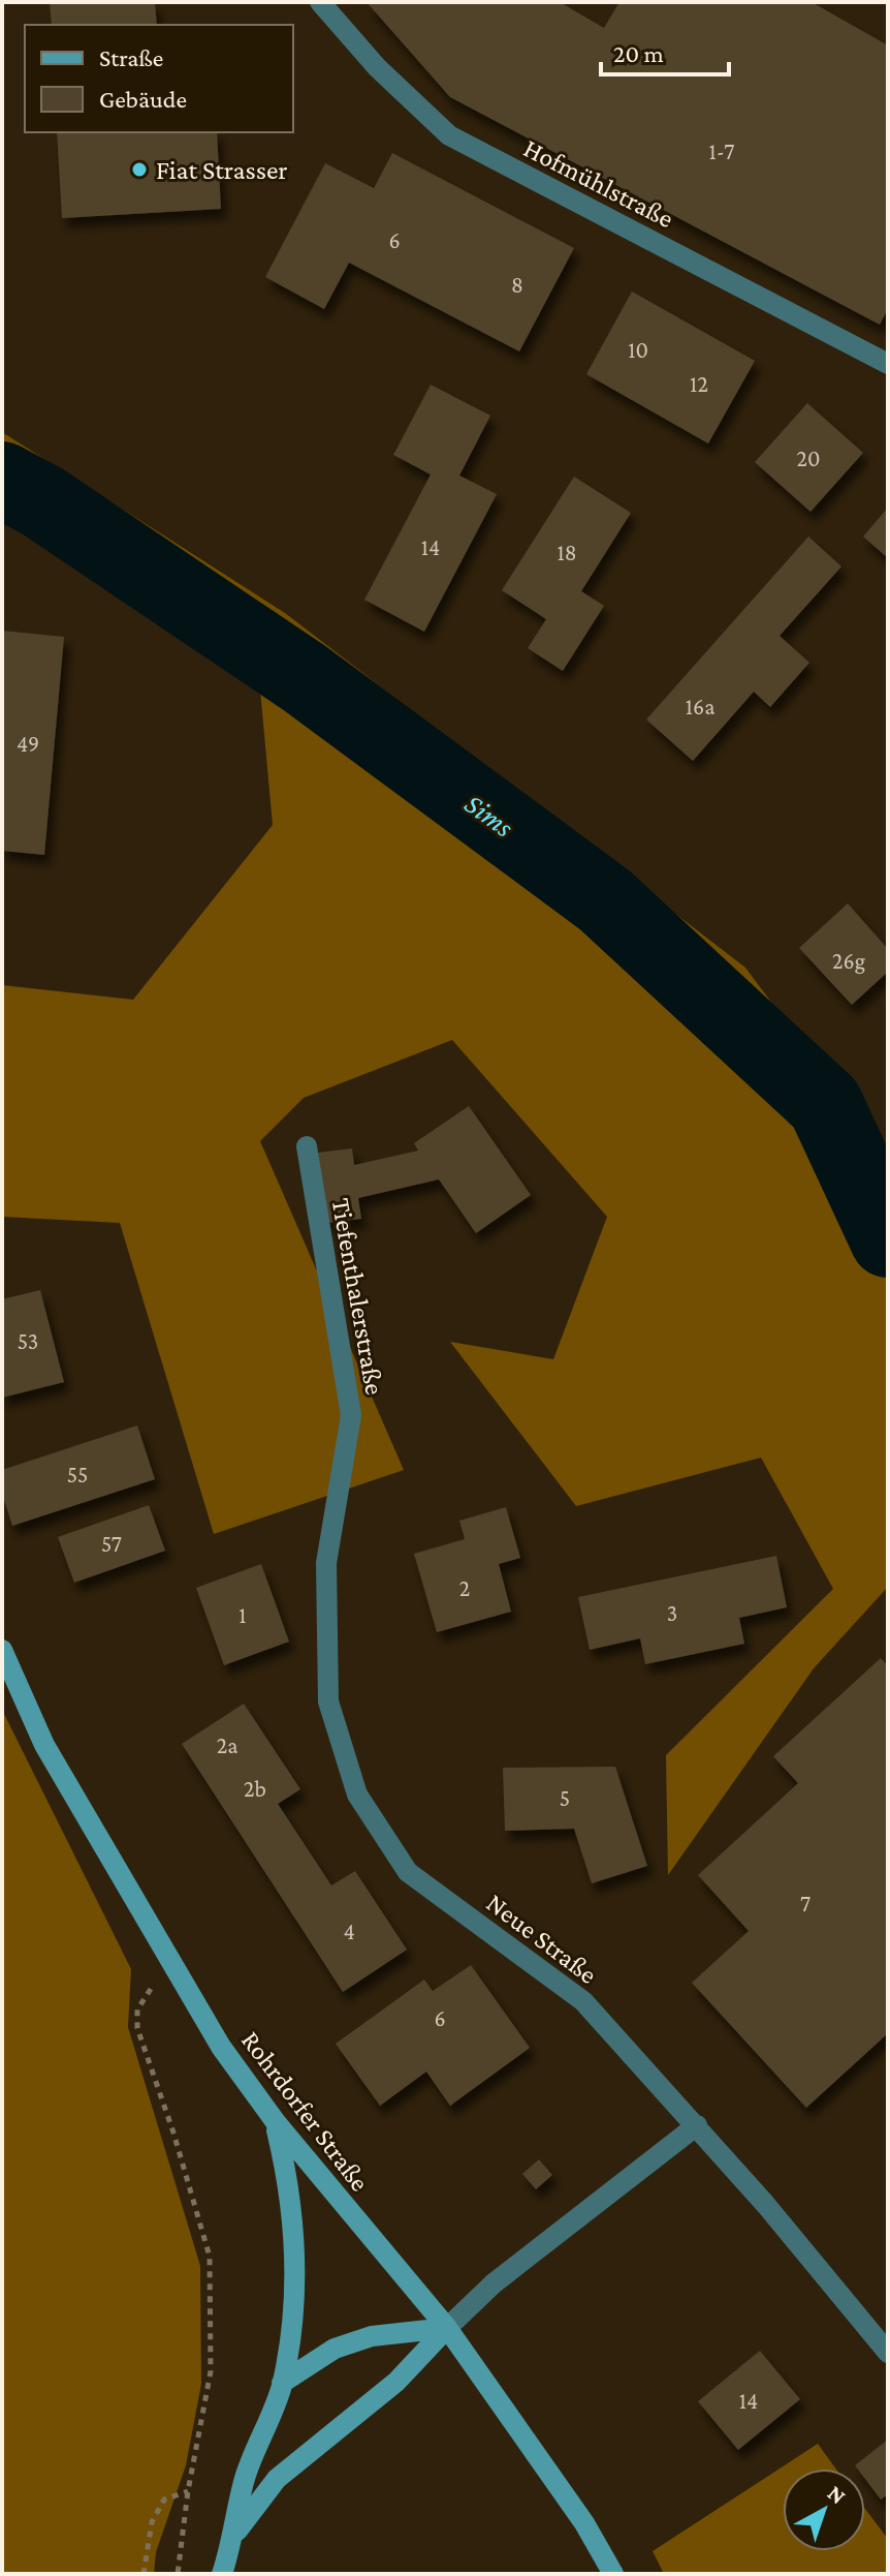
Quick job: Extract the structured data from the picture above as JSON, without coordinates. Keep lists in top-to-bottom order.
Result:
{
  "streets": {
    "main road": ["Rohrdorfer Straße"],
    "street": ["Hofmühlstraße", "Tiefenthalerstraße", "Neue Straße"]
  },
  "crossings": [
    ["Tiefenthalerstraße", "Neue Straße"]
  ],
  "water": ["Sims"],
  "places": ["Fiat Strasser"],
  "house_numbers": [
    "1-7",
    "6",
    "8",
    "10",
    "12",
    "20",
    "14",
    "18",
    "16a",
    "49",
    "26g",
    "53",
    "55",
    "57",
    "2",
    "3",
    "1",
    "2a",
    "2b",
    "5",
    "7",
    "4",
    "6",
    "14"
  ],
  "legend": ["Straße", "Gebäude"],
  "scale_bar": "20 m",
  "north": "top right"
}
